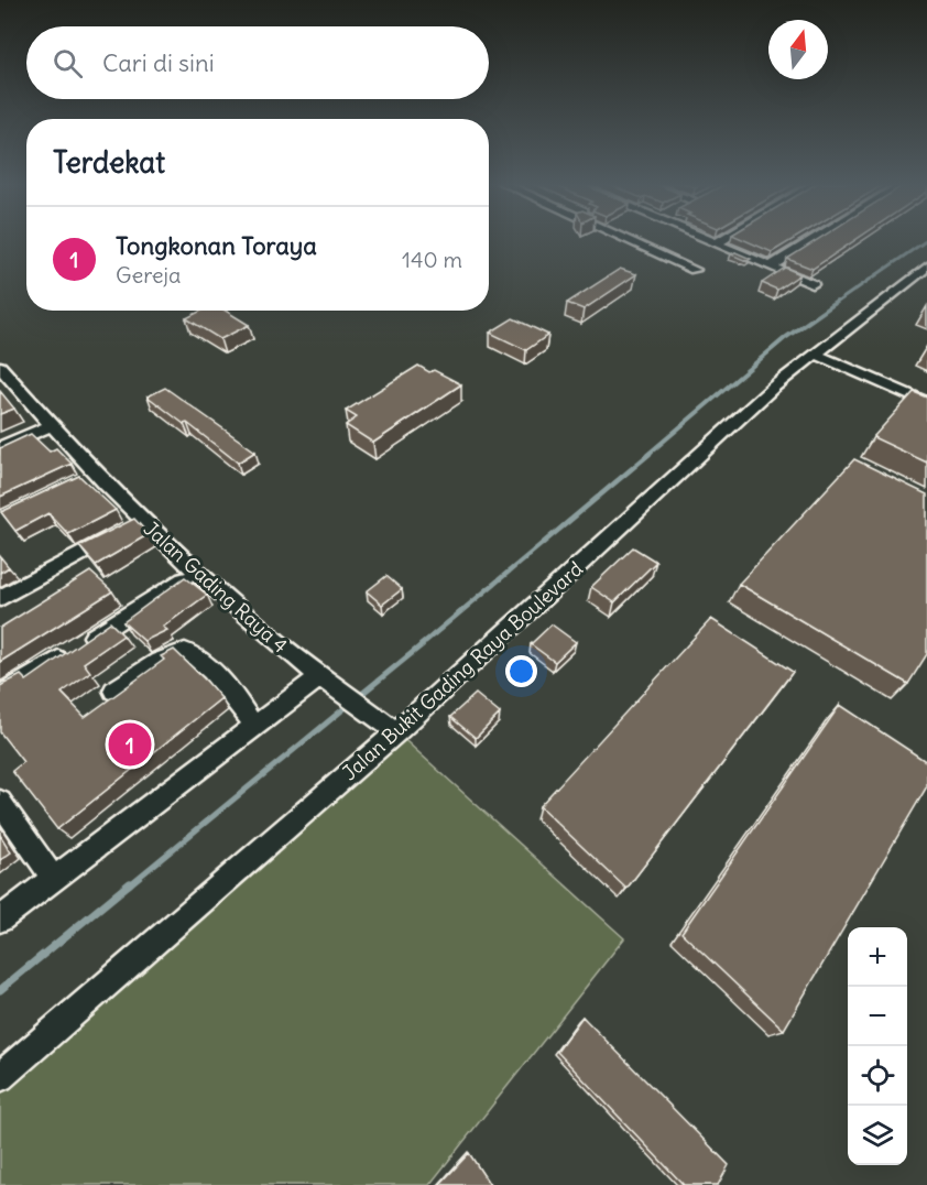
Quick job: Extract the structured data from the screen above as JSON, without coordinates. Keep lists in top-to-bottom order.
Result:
{
  "streets": {
    "street": ["Jalan Gading Raya 4", "Jalan Bukit Gading Raya Boulevard"]
  },
  "crossings": [
    ["Jalan Gading Raya 4", "Jalan Bukit Gading Raya Boulevard"]
  ],
  "north": "top",
  "page": {
    "search": "Cari di sini",
    "heading": "Terdekat",
    "list": [
      {
        "mark": "1",
        "name": "Tongkonan Toraya",
        "note": "Gereja",
        "value": "140 m"
      }
    ],
    "pins": "1",
    "map_buttons": ["+", "−"]
  }
}
